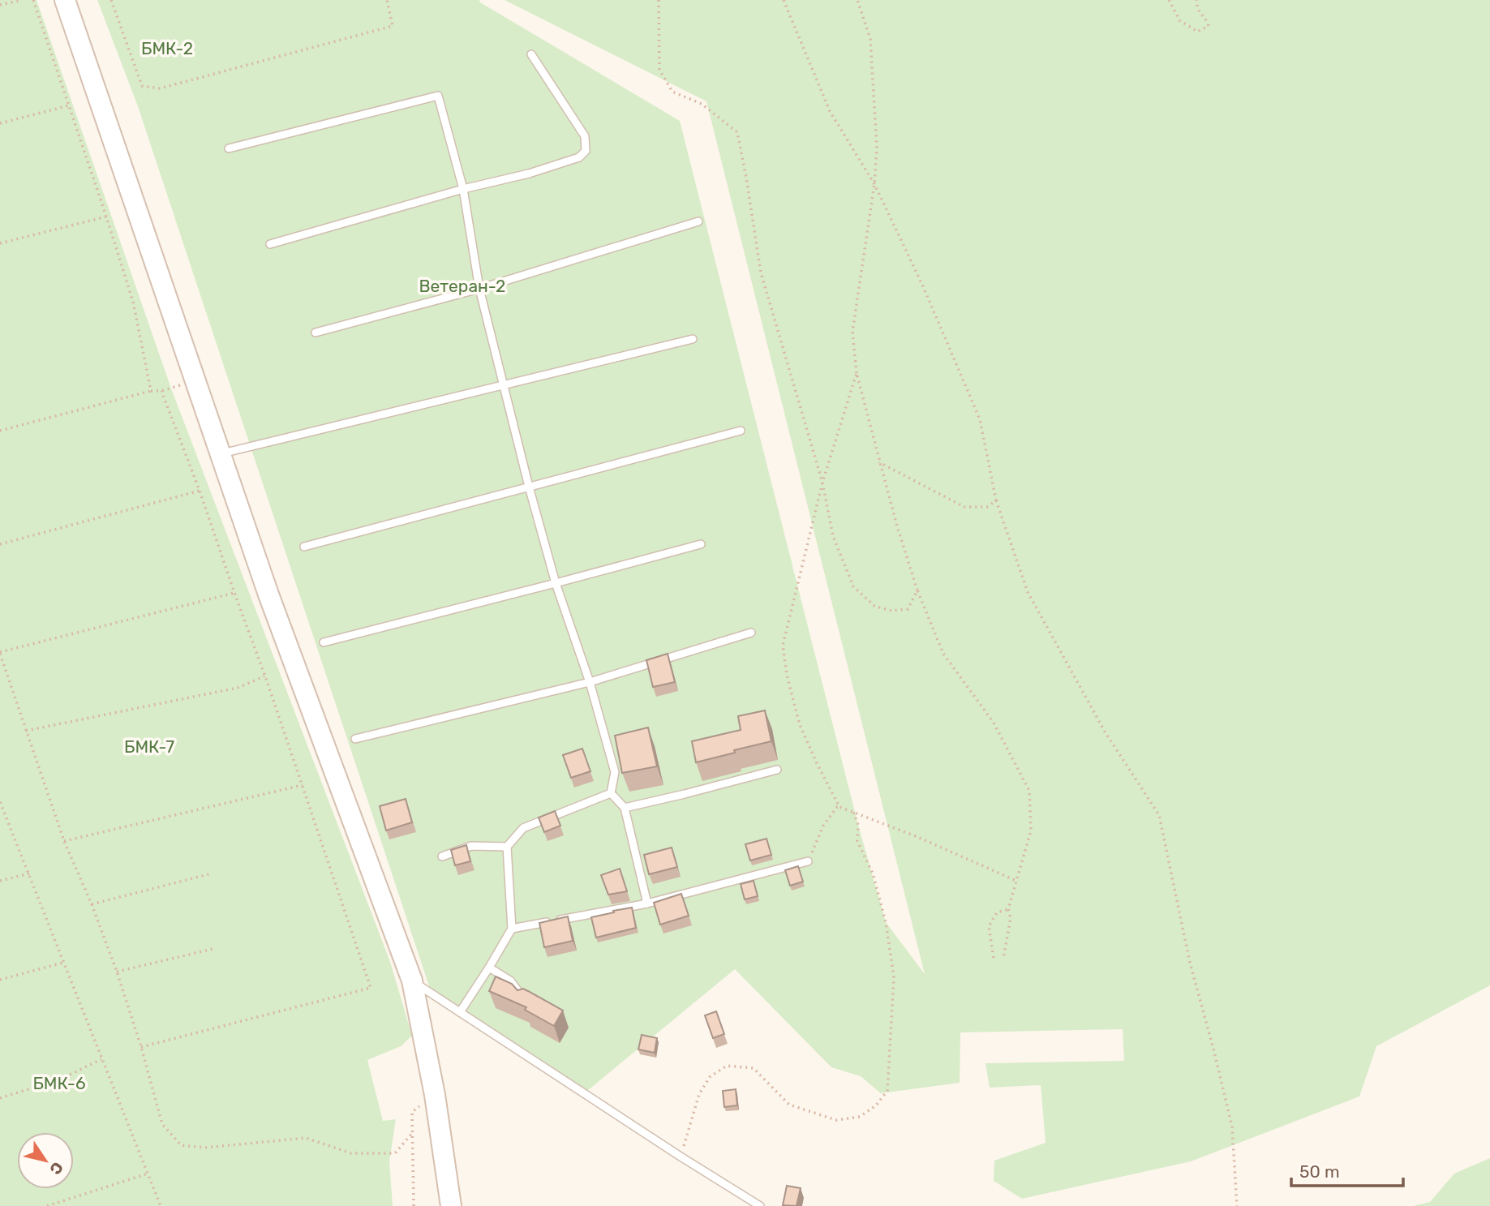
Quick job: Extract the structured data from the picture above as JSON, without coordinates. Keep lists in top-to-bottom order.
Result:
{
  "parks": [
    "БМК-2",
    "Ветеран-2",
    "БМК-7",
    "БМК-6"
  ],
  "scale_bar": "50 m",
  "north": "bottom right"
}
